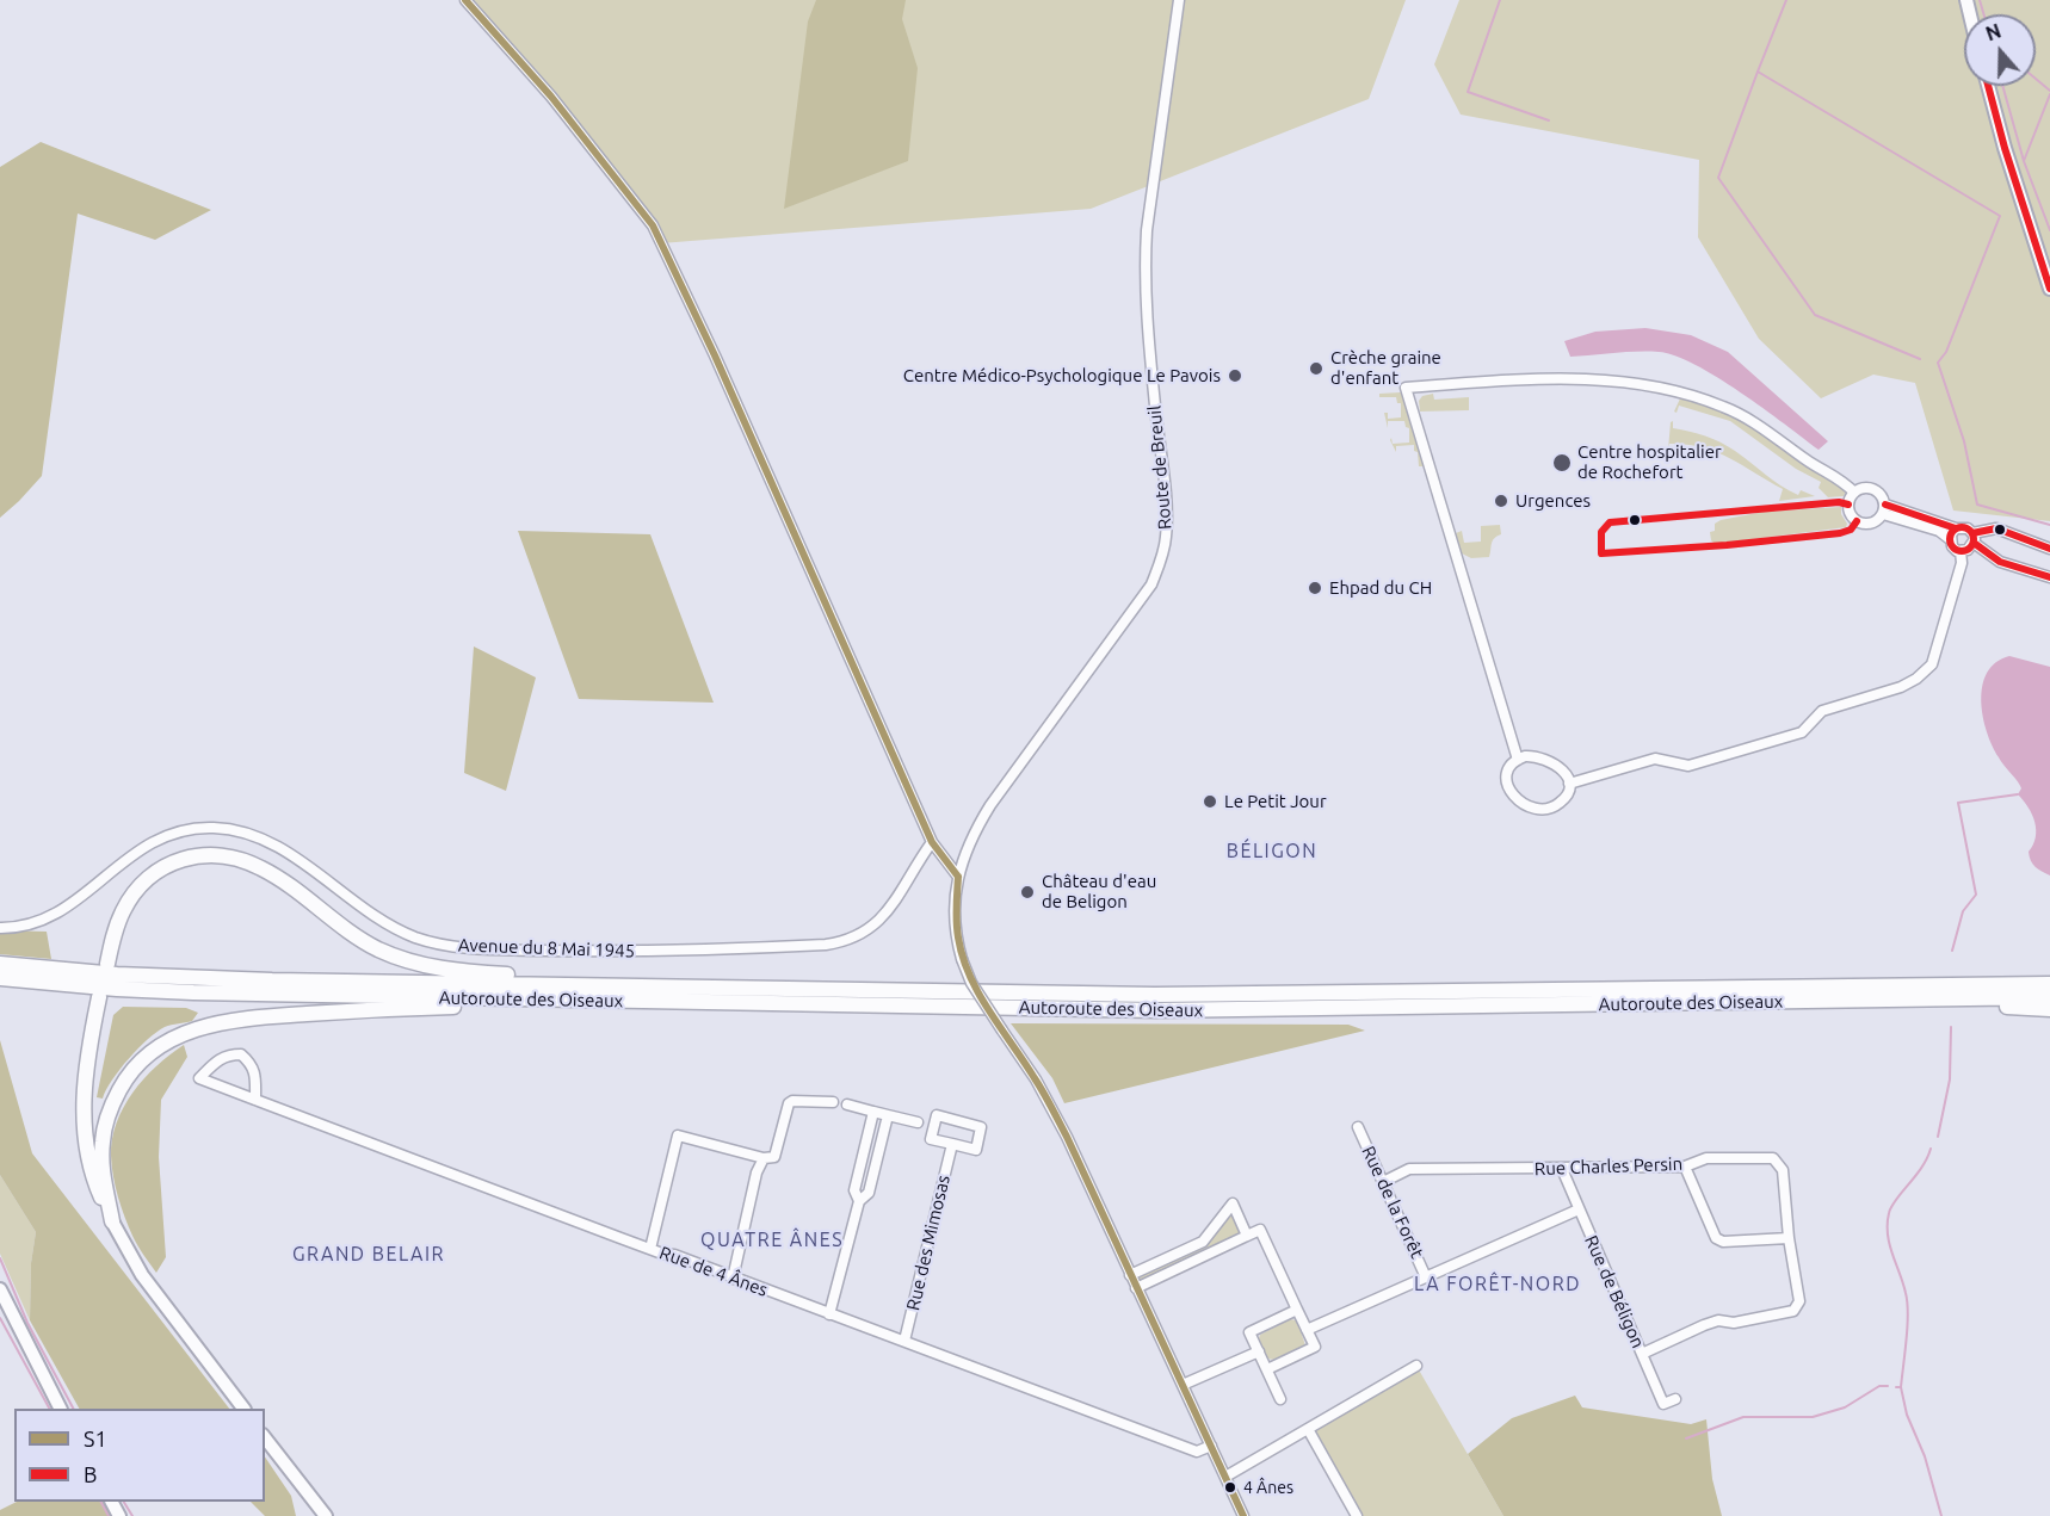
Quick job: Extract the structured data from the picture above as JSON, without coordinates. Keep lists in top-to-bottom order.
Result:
{
  "streets": {
    "highway": ["Autoroute des Oiseaux"],
    "street": [
      "Route de Breuil",
      "Avenue du 8 Mai 1945",
      "Rue Charles Persin",
      "Rue de la Forêt",
      "Rue des Mimosas",
      "Rue de 4 Ânes",
      "Rue de Béligon"
    ]
  },
  "crossings": [
    ["Rue Charles Persin", "Rue de la Forêt"],
    ["Rue Charles Persin", "Rue de Béligon"],
    ["Rue des Mimosas", "Rue de 4 Ânes"]
  ],
  "districts": [
    "BÉLIGON",
    "QUATRE ÂNES",
    "GRAND BELAIR",
    "LA FORÊT-NORD"
  ],
  "places": [
    "Crèche graine d'enfant",
    "Centre Médico-Psychologique Le Pavois",
    "Centre hospitalier de Rochefort",
    "Urgences",
    "Ehpad du CH",
    "Le Petit Jour",
    "Château d'eau de Beligon",
    "4 Ânes"
  ],
  "lines": ["transit line S1", "transit line B"],
  "legend": ["S1", "B"],
  "north": "top"
}
